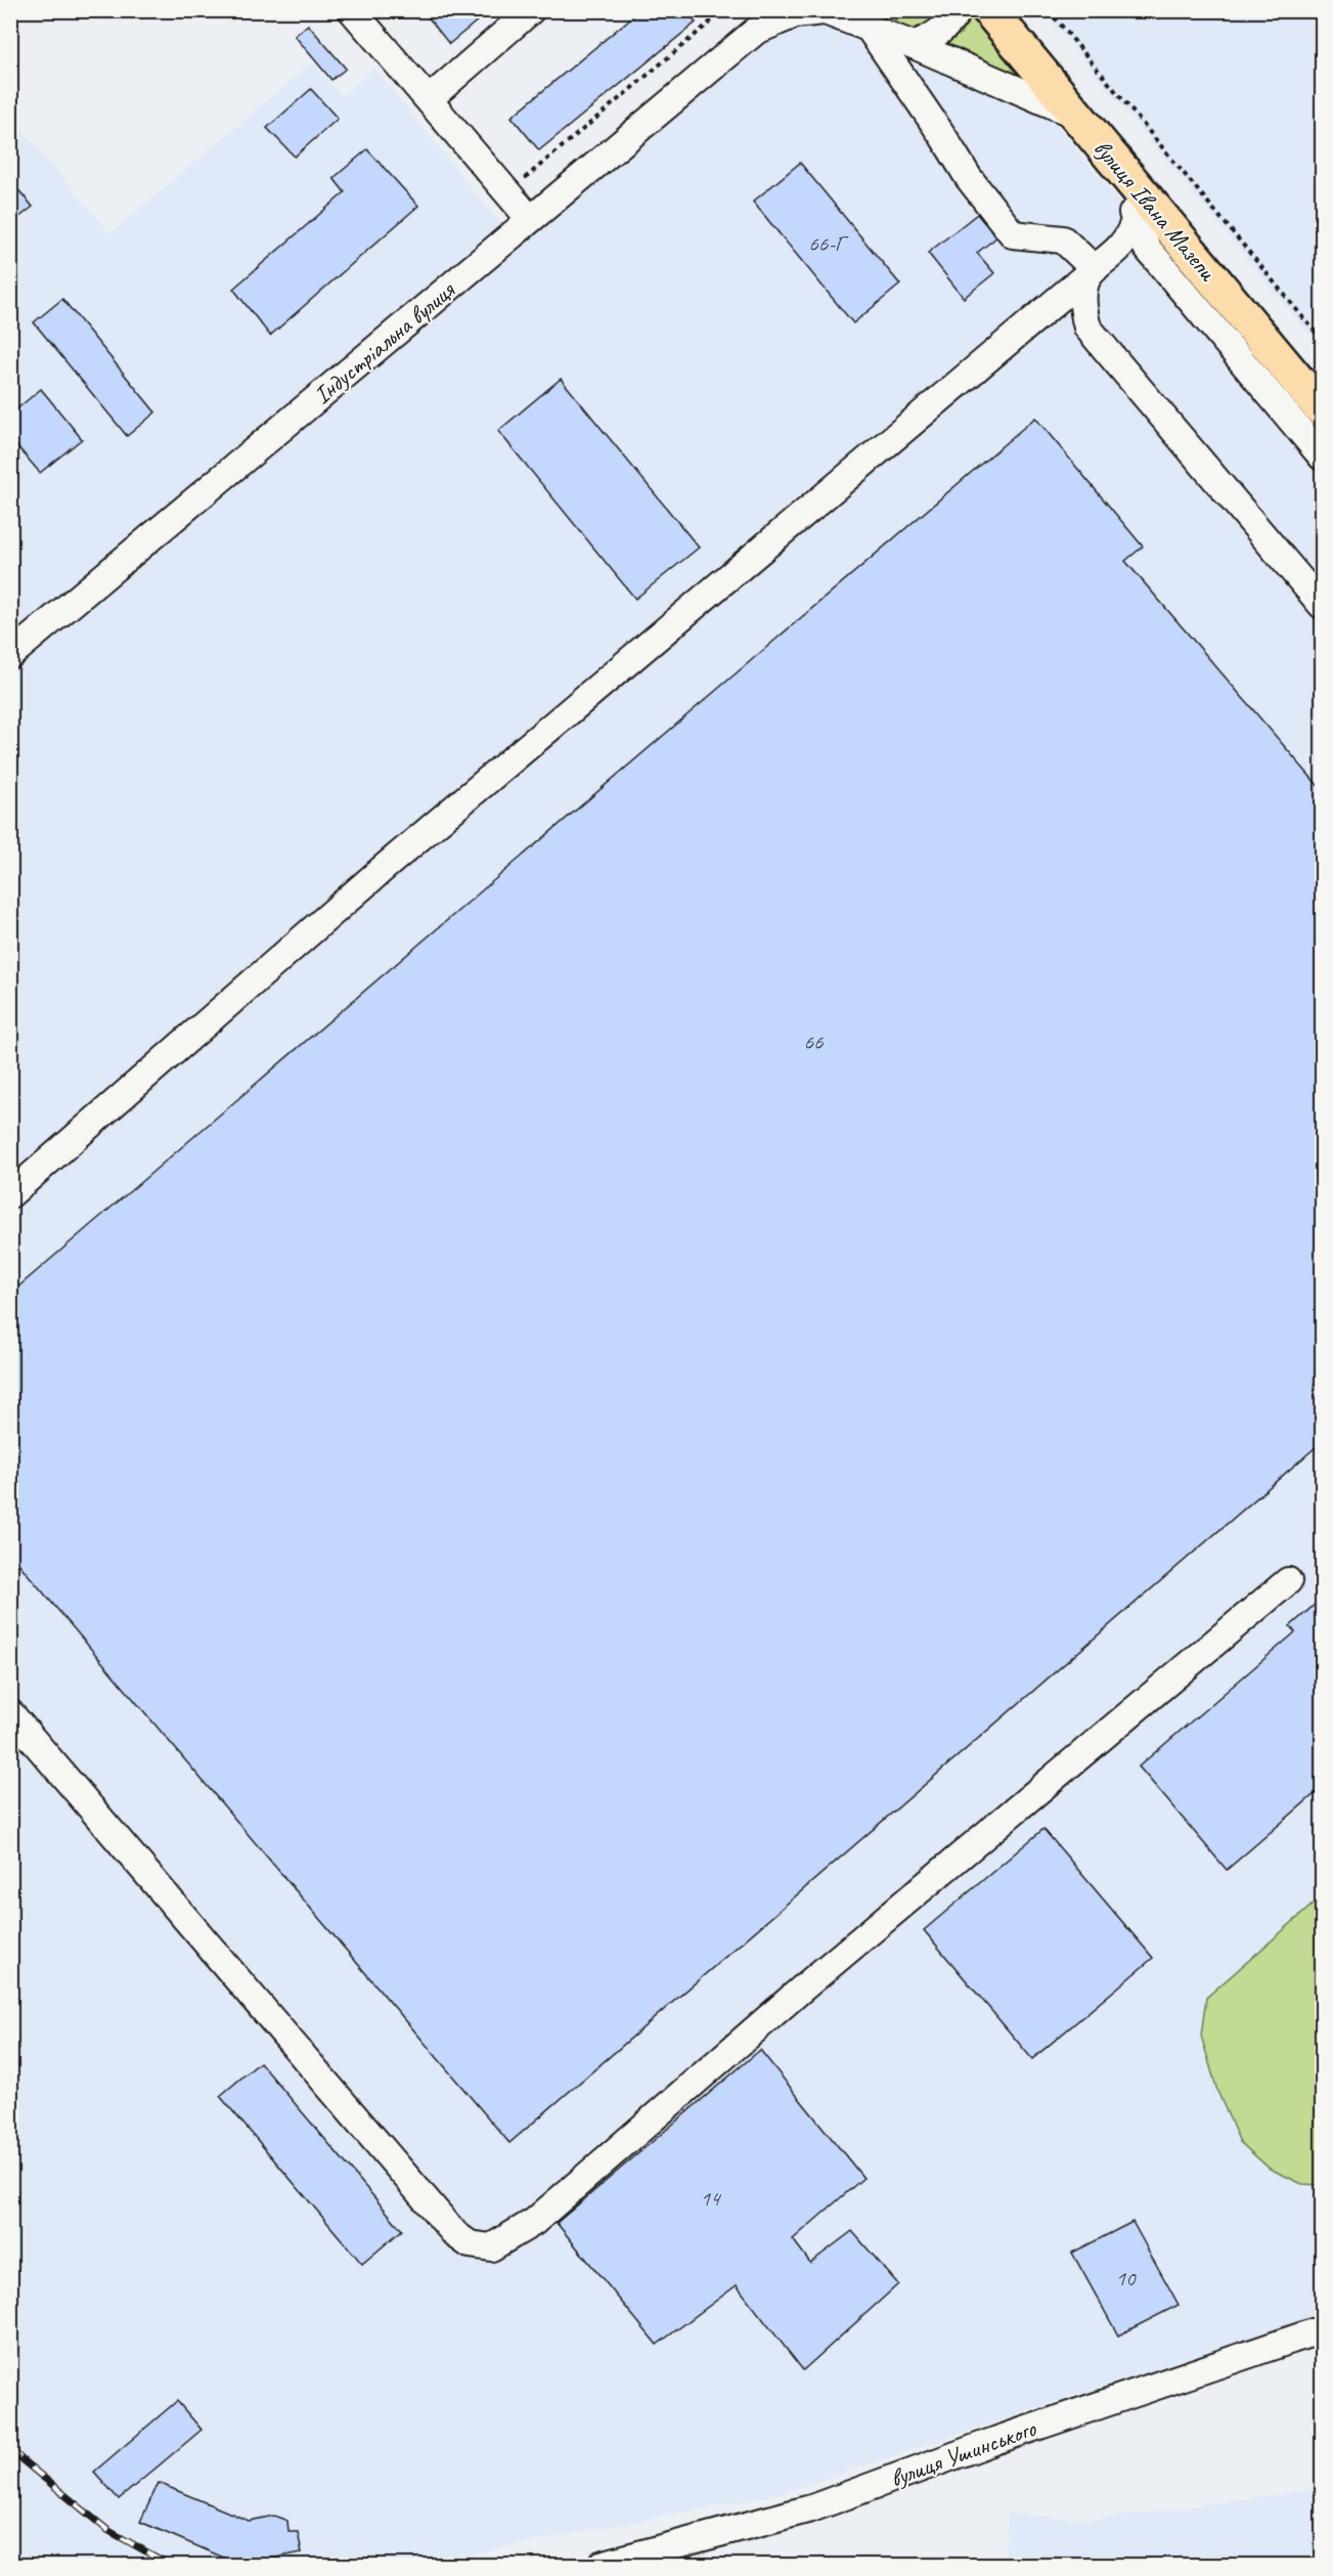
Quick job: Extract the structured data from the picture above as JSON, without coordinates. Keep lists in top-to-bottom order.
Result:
{
  "streets": {
    "main road": ["вулиця Івана Мазепи"],
    "street": ["Індустріальна вулиця", "вулиця Ушинського"]
  },
  "house_numbers": [
    "66-Г",
    "66",
    "14",
    "10"
  ]
}
